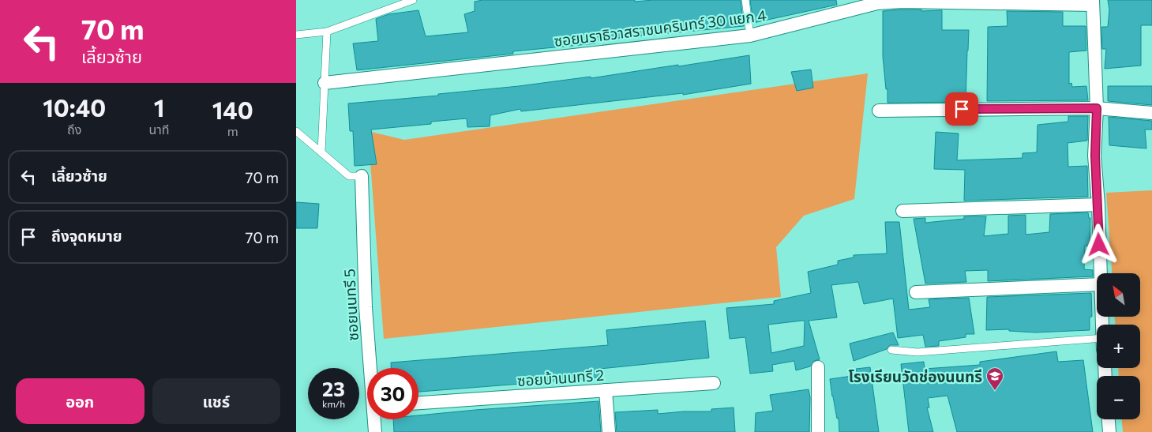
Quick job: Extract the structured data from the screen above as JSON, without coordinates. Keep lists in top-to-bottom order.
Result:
{
  "streets": {
    "street": ["ซอยนราธิวาสราชนครินทร์ 30 แยก 4", "ซอยนนทรี 5", "ซอยบ้านนทรี 2"]
  },
  "places": {
    "school or university": ["โรงเรียนวัดช่องนนทรี"]
  },
  "north": "top left",
  "page": {
    "turn": ["70 m", "เลี้ยวซ้าย"],
    "eta": [
      "10:40",
      "ถึง",
      "1",
      "นาที",
      "140",
      "m"
    ],
    "list": [
      {
        "name": "เลี้ยวซ้าย",
        "value": "70 m"
      },
      {
        "name": "ถึงจุดหมาย",
        "value": "70 m"
      }
    ],
    "map_buttons": ["+", "−"],
    "speed": "23 km/h",
    "limit": "30",
    "buttons": ["ออก", "แชร์"]
  }
}
